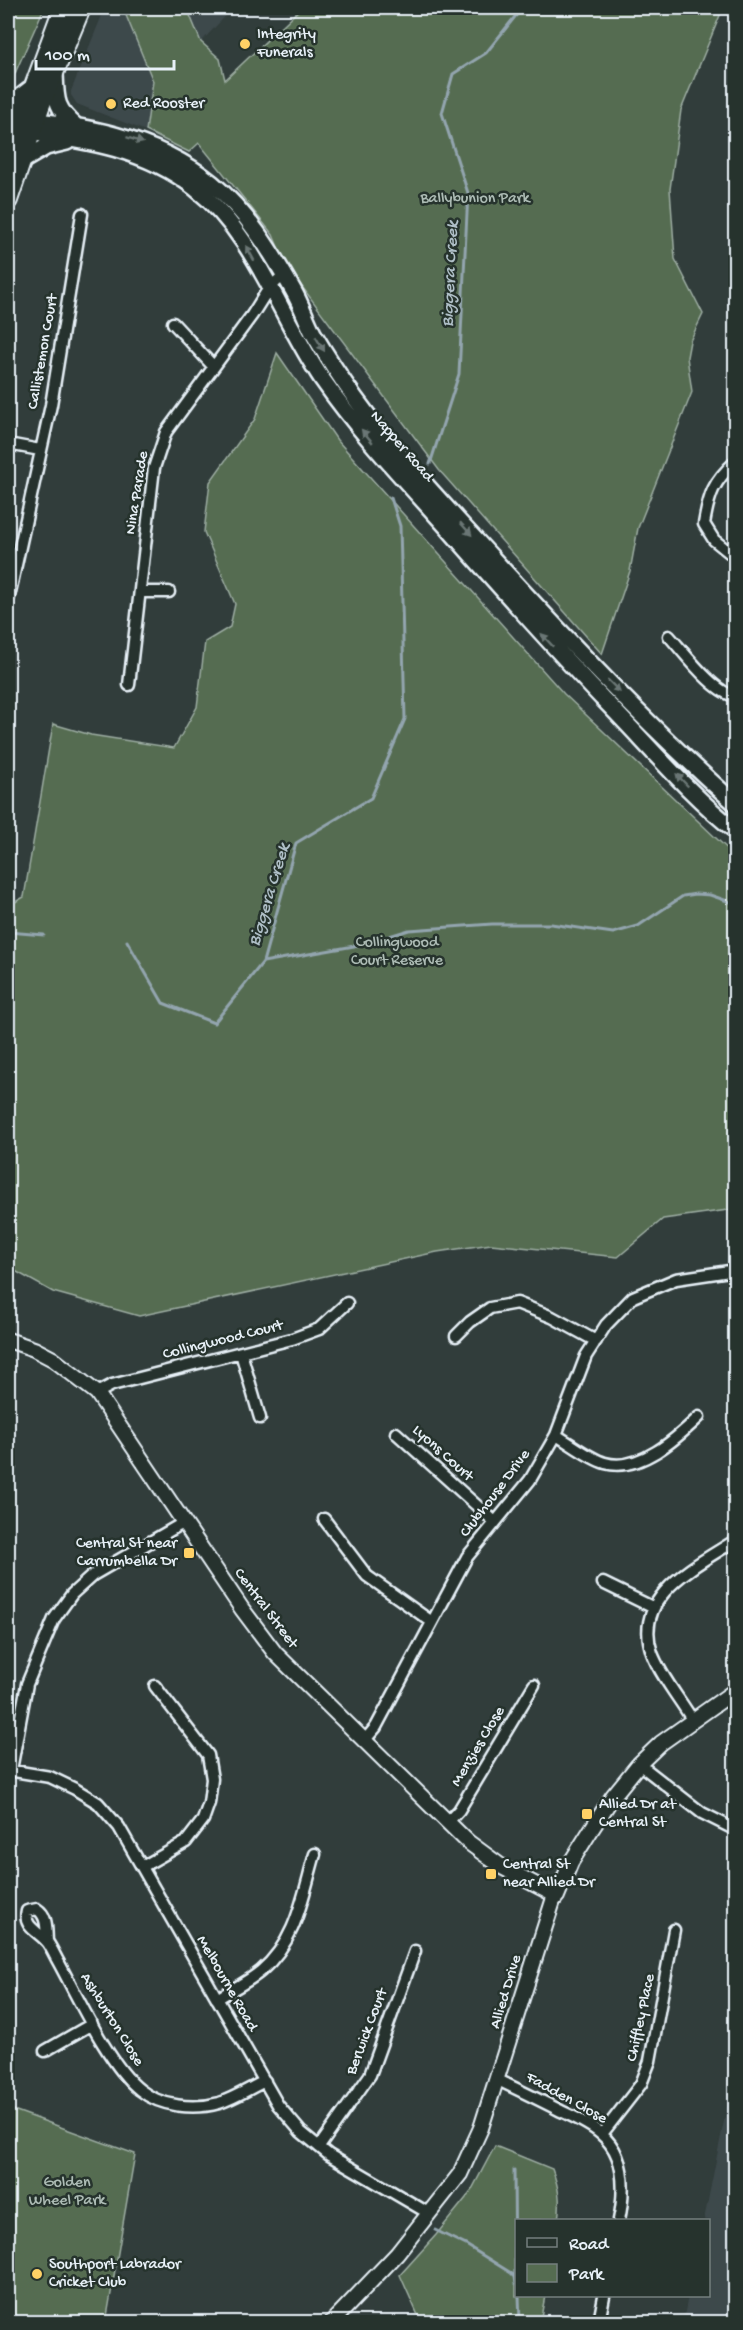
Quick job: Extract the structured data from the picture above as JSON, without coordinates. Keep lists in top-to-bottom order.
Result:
{
  "streets": {
    "main road": ["Napper Road"],
    "street": [
      "Callistemon Court",
      "Nina Parade",
      "Collingwood Court",
      "Lyons Court",
      "Clubhouse Drive",
      "Central Street",
      "Menzies Close",
      "Melbourne Road",
      "Allied Drive",
      "Chiffley Place",
      "Ashburton Close",
      "Berwick Court",
      "Fadden Close"
    ]
  },
  "crossings": [
    ["Napper Road", "Nina Parade"],
    ["Collingwood Court", "Central Street"],
    ["Lyons Court", "Clubhouse Drive"],
    ["Clubhouse Drive", "Central Street"],
    ["Central Street", "Menzies Close"],
    ["Central Street", "Allied Drive"],
    ["Melbourne Road", "Allied Drive"],
    ["Melbourne Road", "Ashburton Close"],
    ["Melbourne Road", "Berwick Court"],
    ["Allied Drive", "Fadden Close"],
    ["Chiffley Place", "Fadden Close"]
  ],
  "water": ["Biggera Creek"],
  "parks": ["Ballybunion Park", "Collingwood Court Reserve", "Golden Wheel Park"],
  "places": {
    "other": ["Integrity Funerals", "Red Rooster", "Southport Labrador Cricket Club"],
    "transit": ["Central St near Carrumbella Dr", "Allied Dr at Central St", "Central St near Allied Dr"]
  },
  "legend": ["Road", "Park"],
  "scale_bar": "100 m"
}
